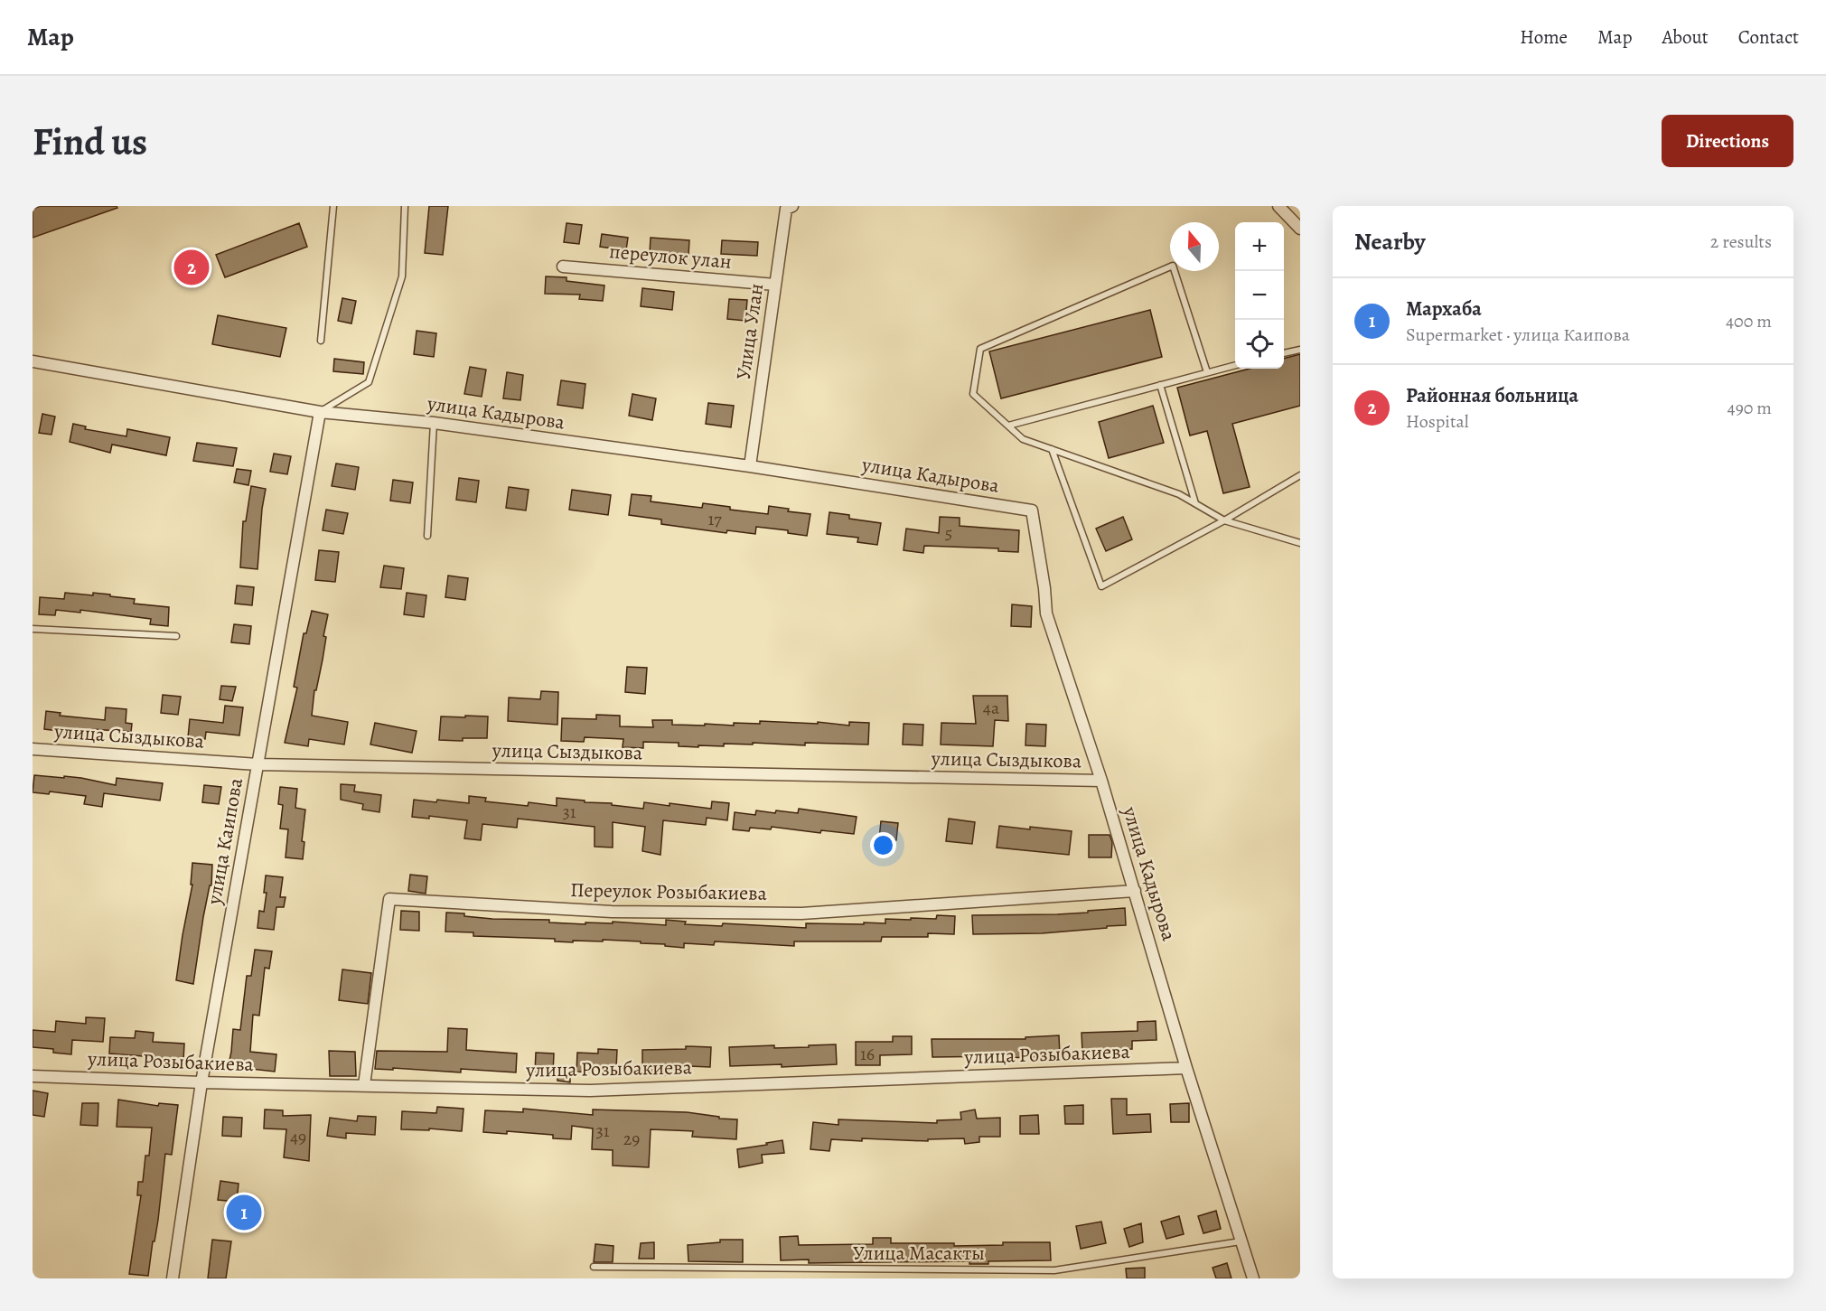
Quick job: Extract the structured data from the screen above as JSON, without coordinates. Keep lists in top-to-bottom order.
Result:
{
  "streets": {
    "street": [
      "переулок улан",
      "Улица Улан",
      "улица Кадырова",
      "улица Сыздыкова",
      "улица Каипова",
      "Переулок Розыбакиева",
      "улица Розыбакиева"
    ],
    "lane": ["Улица Масакты"]
  },
  "crossings": [
    ["переулок улан", "Улица Улан"],
    ["Улица Улан", "улица Кадырова"],
    ["улица Кадырова", "улица Сыздыкова"],
    ["улица Кадырова", "улица Каипова"],
    ["улица Кадырова", "Переулок Розыбакиева"],
    ["улица Кадырова", "улица Розыбакиева"],
    ["улица Кадырова", "Улица Масакты"],
    ["улица Сыздыкова", "улица Каипова"],
    ["улица Каипова", "улица Розыбакиева"],
    ["Переулок Розыбакиева", "улица Розыбакиева"]
  ],
  "house_numbers": [
    "17",
    "5",
    "4а",
    "31",
    "16",
    "31",
    "49",
    "29"
  ],
  "north": "top",
  "page": {
    "header": "Map",
    "nav": [
      "Home",
      "Map",
      "About",
      "Contact"
    ],
    "buttons": "Directions",
    "title": "Find us",
    "heading": ["Nearby", "2 results"],
    "map_buttons": ["+", "−"],
    "pins": ["2", "1"],
    "list": [
      {
        "mark": "1",
        "name": "Мархаба",
        "note": "Supermarket · улица Каипова",
        "value": "400 m"
      },
      {
        "mark": "2",
        "name": "Районная больница",
        "note": "Hospital",
        "value": "490 m"
      }
    ]
  }
}
